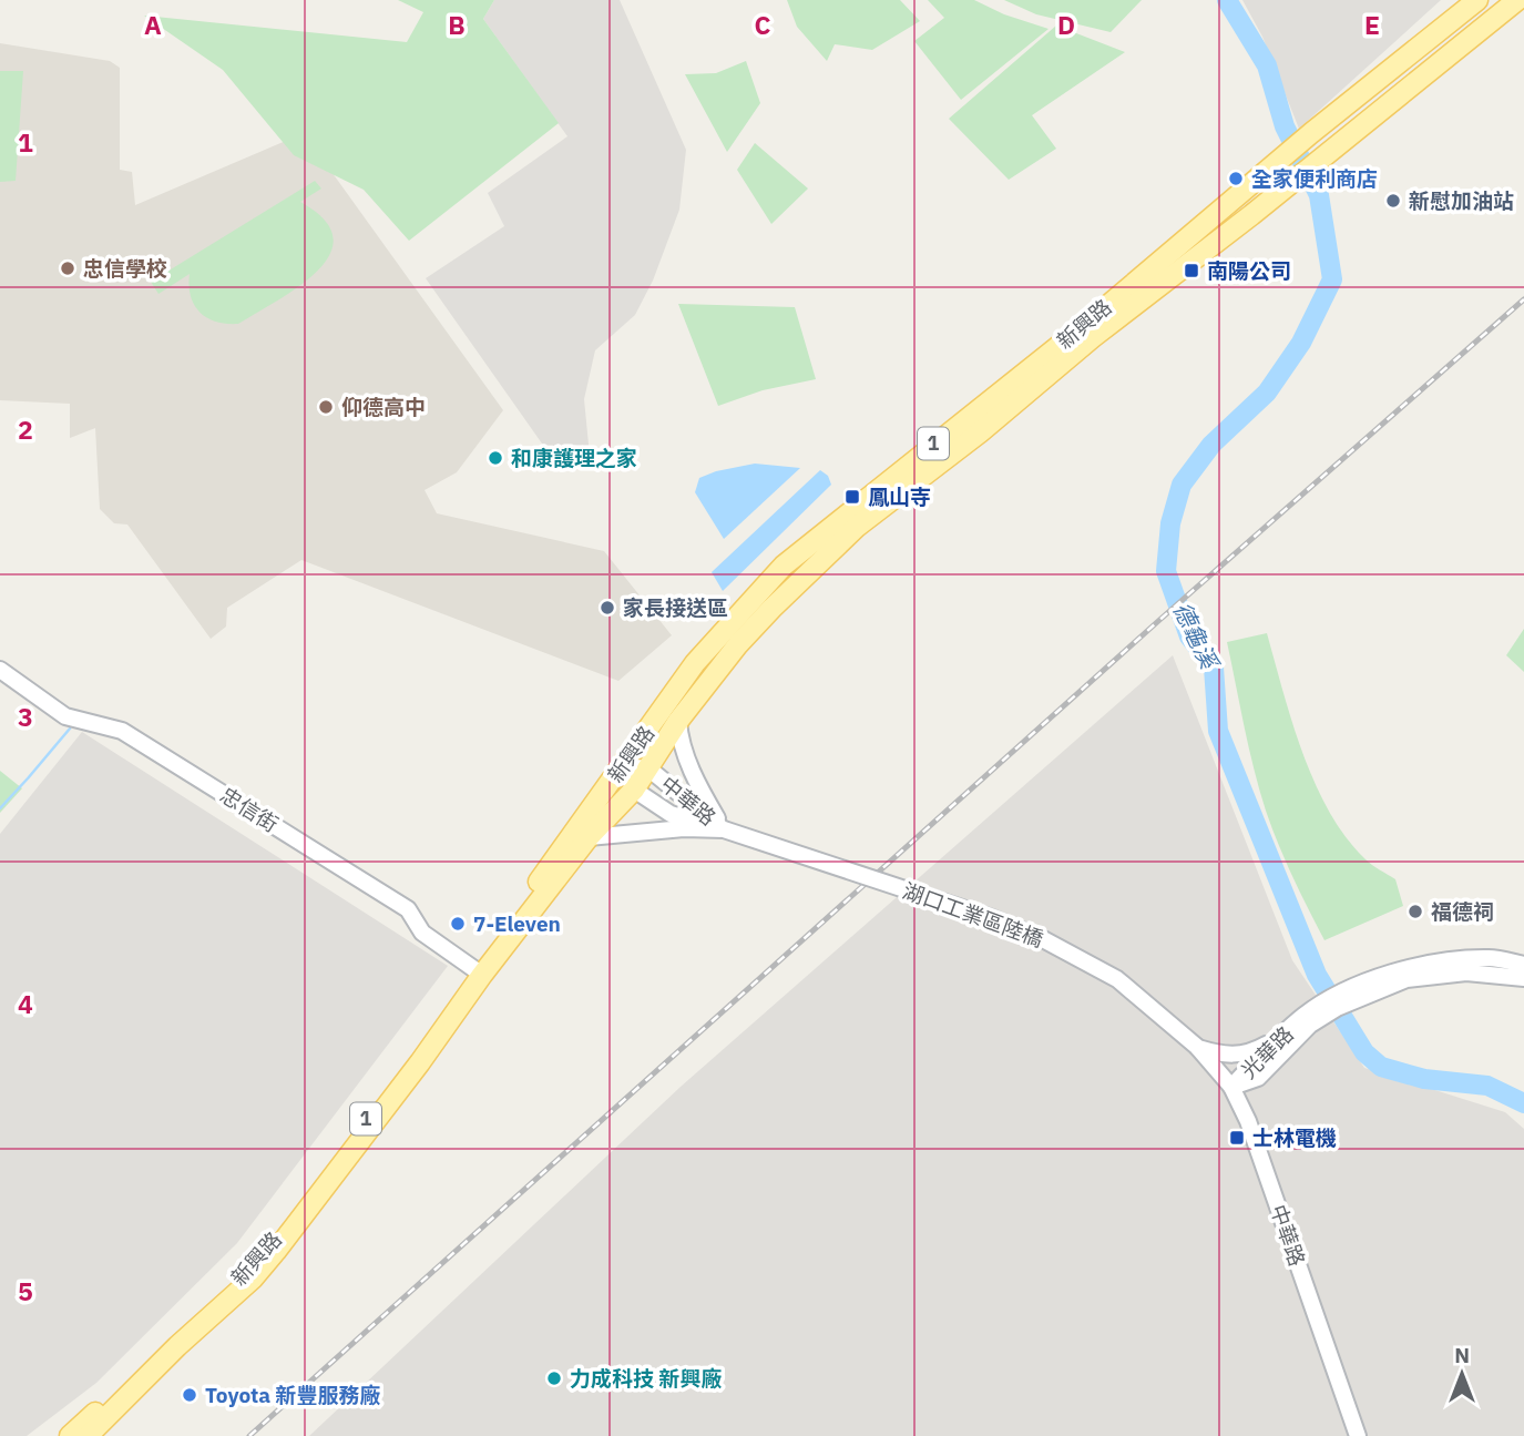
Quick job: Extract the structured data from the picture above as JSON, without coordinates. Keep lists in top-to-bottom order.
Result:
{
  "streets": {
    "main road": ["新興路", "1"],
    "street": [
      "中華路",
      "忠信街",
      "湖口工業區陸橋",
      "光華路"
    ]
  },
  "crossings": [
    ["新興路", "中華路"],
    ["新興路", "忠信街"],
    ["中華路", "湖口工業區陸橋"],
    ["中華路", "光華路"]
  ],
  "water": ["德龜溪"],
  "places": {
    "other": [
      "全家便利商店",
      "新慰加油站",
      "忠信學校",
      "仰德高中",
      "和康護理之家",
      "家長接送區",
      "福德祠",
      "7-Eleven",
      "力成科技 新興廠",
      "Toyota 新豐服務廠"
    ],
    "transit": ["南陽公司", "鳳山寺", "士林電機"]
  },
  "north": "top",
  "grid": {
    "columns": [
      "A",
      "B",
      "C",
      "D",
      "E"
    ],
    "rows": [
      "1",
      "2",
      "3",
      "4",
      "5"
    ]
  }
}
